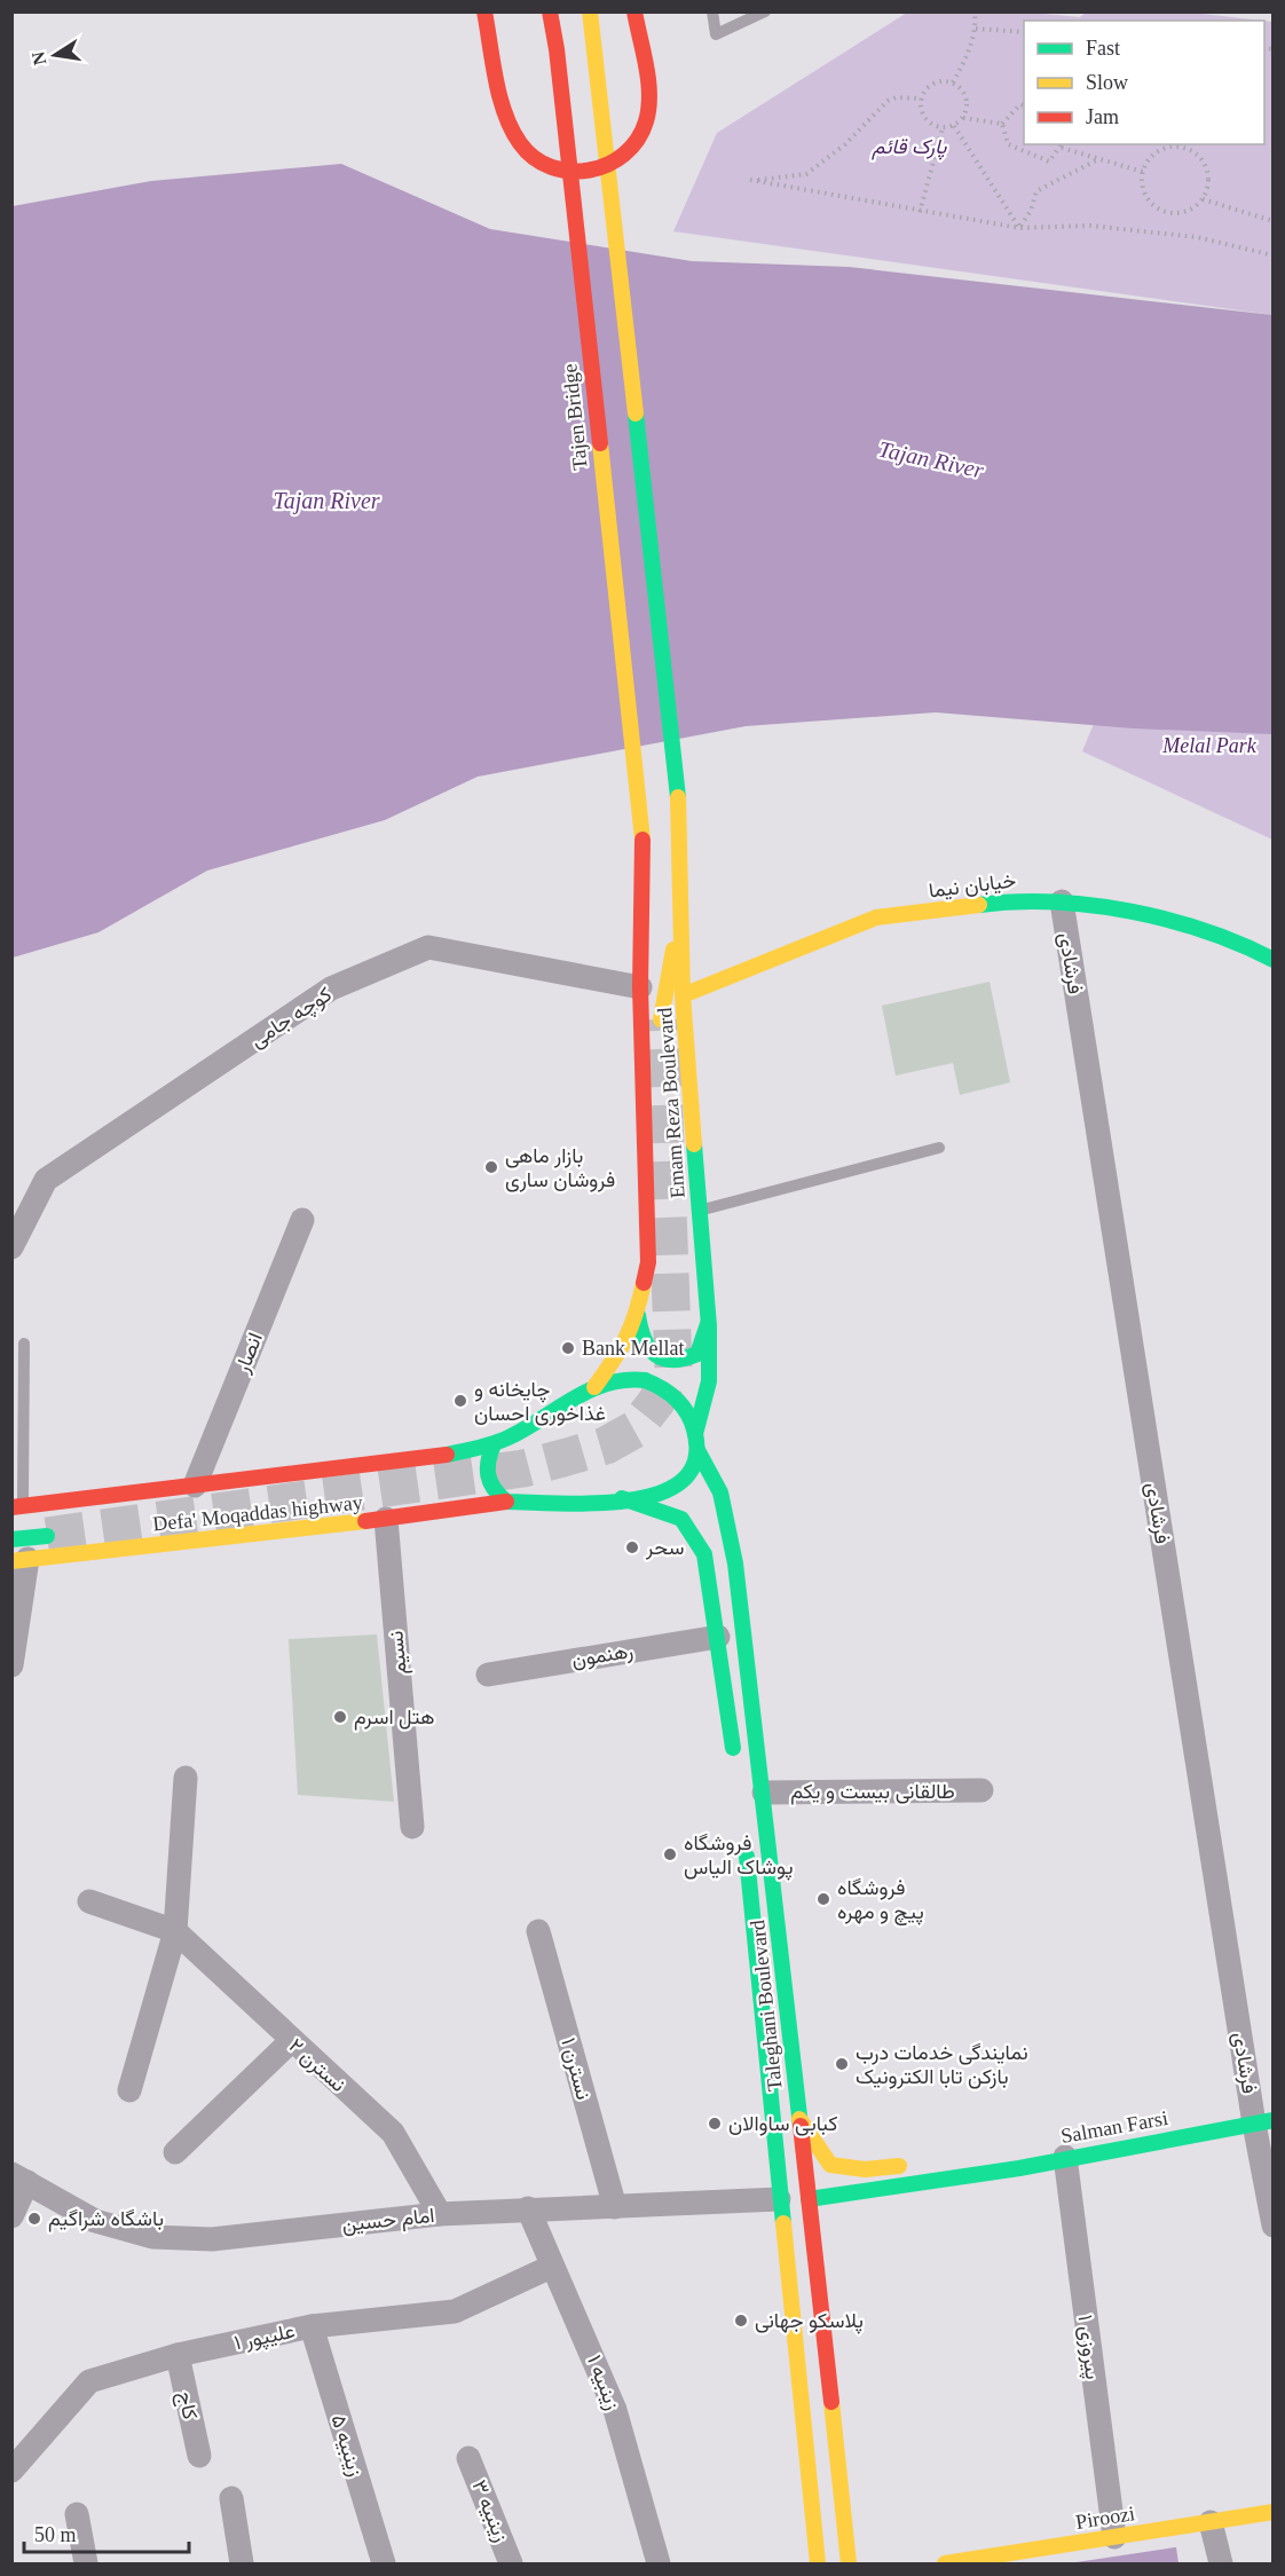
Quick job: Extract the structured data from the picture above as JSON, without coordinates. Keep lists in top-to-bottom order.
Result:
{
  "streets": {
    "main road": [
      "Tajen Bridge",
      "خیابان نیما",
      "Emam Reza Boulevard",
      "Defa' Moqaddas highway",
      "Taleghani Boulevard",
      "Salman Farsi",
      "Piroozi"
    ],
    "street": [
      "فرشادی",
      "کوچه جامی",
      "انصار",
      "نسیم",
      "رهنمون",
      "طالقانی بیست و یکم",
      "نسترن ۲",
      "نسترن ۱",
      "امام حسین",
      "علیپور ۱",
      "پیروزی ١",
      "زینبیه ۱",
      "کاج",
      "زینبیه ۵",
      "زینبیه ۳"
    ]
  },
  "crossings": [
    ["Tajen Bridge", "Emam Reza Boulevard"],
    ["خیابان نیما", "فرشادی"],
    ["خیابان نیما", "Emam Reza Boulevard"],
    ["فرشادی", "Salman Farsi"],
    ["کوچه جامی", "Emam Reza Boulevard"],
    ["Emam Reza Boulevard", "Defa' Moqaddas highway"],
    ["Emam Reza Boulevard", "Taleghani Boulevard"],
    ["انصار", "Defa' Moqaddas highway"],
    ["Defa' Moqaddas highway", "نسیم"],
    ["Defa' Moqaddas highway", "Taleghani Boulevard"],
    ["طالقانی بیست و یکم", "Taleghani Boulevard"],
    ["Taleghani Boulevard", "Salman Farsi"],
    ["Taleghani Boulevard", "امام حسین"],
    ["نسترن ۲", "امام حسین"],
    ["نسترن ۱", "امام حسین"],
    ["Salman Farsi", "پیروزی ١"],
    ["امام حسین", "زینبیه ۱"],
    ["علیپور ۱", "زینبیه ۱"],
    ["علیپور ۱", "کاج"],
    ["علیپور ۱", "زینبیه ۵"],
    ["پیروزی ١", "Piroozi"]
  ],
  "water": ["Tajan River"],
  "parks": ["پارک قائم", "Melal Park"],
  "places": [
    "بازار ماهی فروشان ساری",
    "Bank Mellat",
    "چایخانه و غذاخوری احسان",
    "سحر",
    "هتل اسرم",
    "فروشگاه پوشاک الیاس",
    "فروشگاه پیچ و مهره",
    "نمایندگی خدمات درب بازکن تابا الکترونیک",
    "کبابی ساوالان",
    "باشگاه شراگیم",
    "پلاسکو جهانی"
  ],
  "legend": ["Fast", "Slow", "Jam"],
  "scale_bar": "50 m",
  "north": "left"
}
